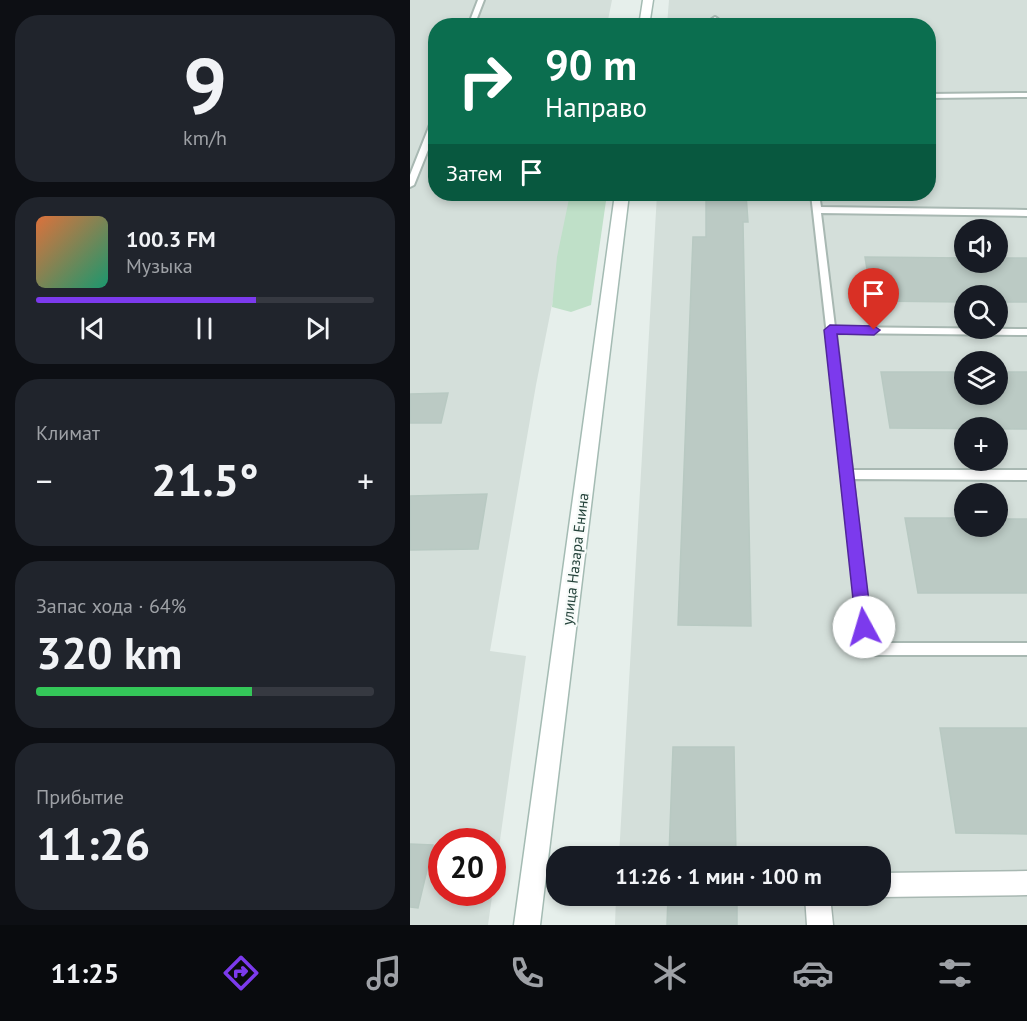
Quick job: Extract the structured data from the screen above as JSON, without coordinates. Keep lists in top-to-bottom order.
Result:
{
  "streets": {
    "main road": ["улица Назара Енина"]
  },
  "page": {
    "tile": [
      ["9", "km/h"],
      "Климат",
      ["Запас хода · 64%", "320 km"],
      ["Прибытие", "11:26"]
    ],
    "turn": ["90 m", "Направо"],
    "then": "Затем",
    "song": ["100.3 FM", "Музыка"],
    "map_buttons": ["+", "−"],
    "heat": ["−", "21.5°", "+"],
    "limit": "20",
    "trip": "11:26 · 1 мин · 100 m",
    "tabs": "11:25"
  }
}
